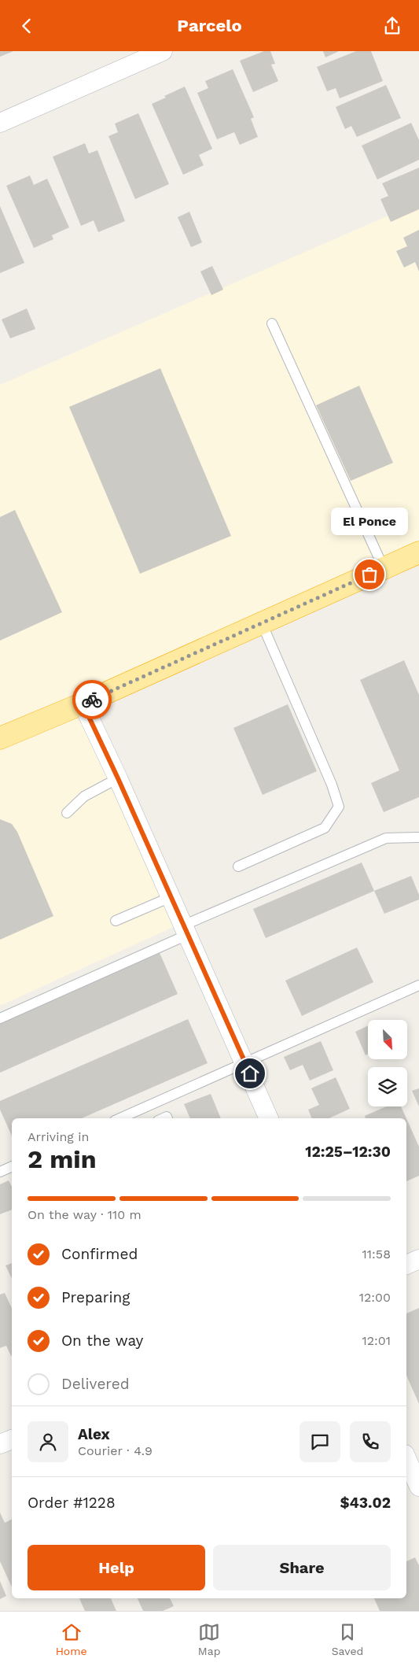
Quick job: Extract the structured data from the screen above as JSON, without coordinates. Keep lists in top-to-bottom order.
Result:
{
  "places": ["El Ponce"],
  "north": "bottom right",
  "page": {
    "header": "Parcelo",
    "bubble": "El Ponce",
    "heading": ["2 min", "Arriving in", "12:25–12:30"],
    "panel": [
      "Alex",
      "Courier · 4.9",
      "Order #1228",
      "$43.02"
    ],
    "bar": "On the way · 110 m",
    "list": [
      ["Confirmed", "11:58"],
      ["Preparing", "12:00"],
      ["On the way", "12:01"],
      "Delivered"
    ],
    "buttons": ["Help", "Share"],
    "tabs": ["Home", "Map", "Saved"]
  }
}
